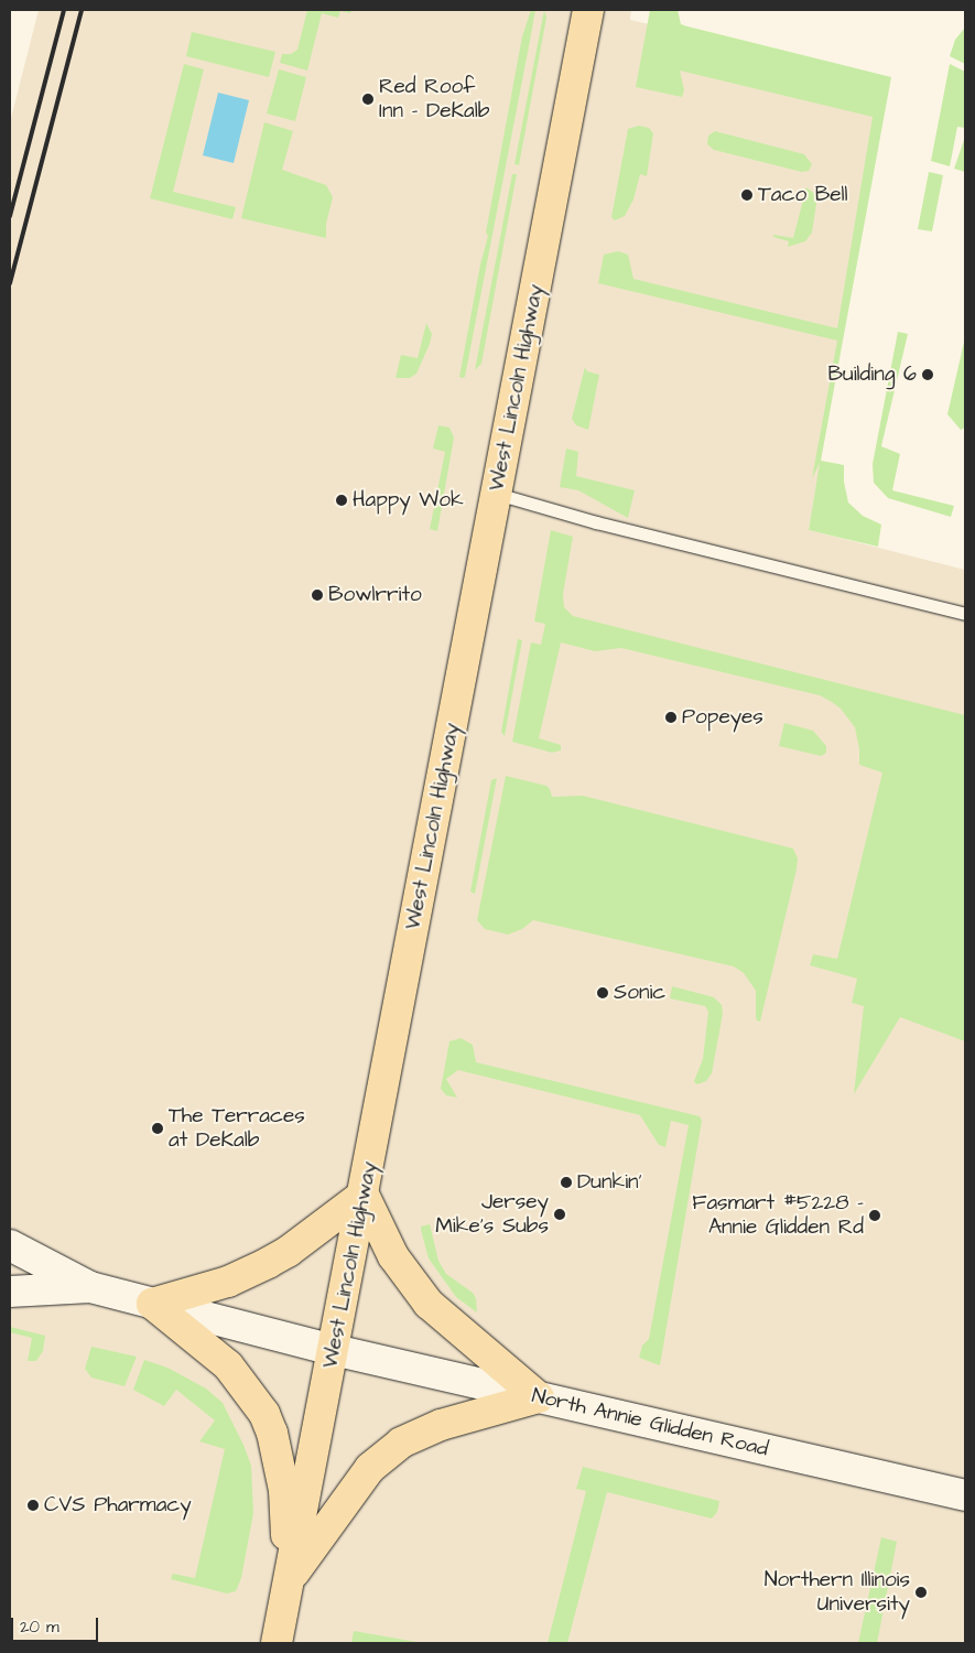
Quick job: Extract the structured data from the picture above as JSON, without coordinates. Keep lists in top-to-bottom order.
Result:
{
  "streets": {
    "main road": ["West Lincoln Highway", "North Annie Glidden Road"]
  },
  "crossings": [
    ["West Lincoln Highway", "North Annie Glidden Road"]
  ],
  "places": [
    "Red Roof Inn - DeKalb",
    "Taco Bell",
    "Building 6",
    "Happy Wok",
    "Bowlrrito",
    "Popeyes",
    "Sonic",
    "The Terraces at DeKalb",
    "Dunkin'",
    "Jersey Mike's Subs",
    "Fasmart #5228 - Annie Glidden Rd",
    "CVS Pharmacy",
    "Northern Illinois University"
  ],
  "scale_bar": "20 m"
}
